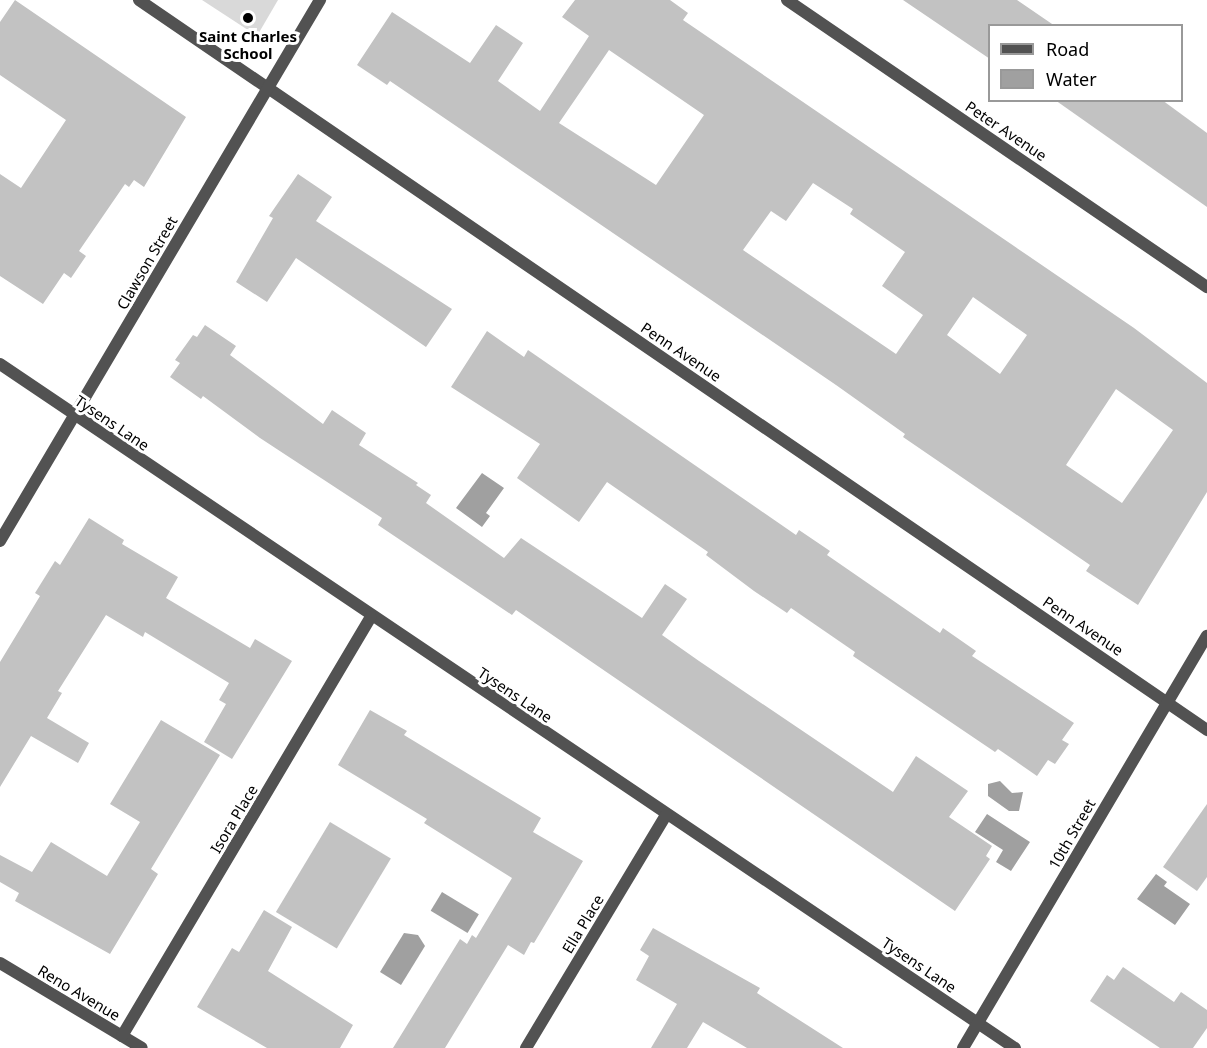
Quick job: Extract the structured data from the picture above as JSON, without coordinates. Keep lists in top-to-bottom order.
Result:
{
  "streets": {
    "street": [
      "Peter Avenue",
      "Clawson Street",
      "Penn Avenue",
      "Tysens Lane",
      "Isora Place",
      "10th Street",
      "Ella Place",
      "Reno Avenue"
    ]
  },
  "crossings": [
    ["Clawson Street", "Penn Avenue"],
    ["Clawson Street", "Tysens Lane"],
    ["Penn Avenue", "10th Street"],
    ["Tysens Lane", "Isora Place"],
    ["Tysens Lane", "10th Street"],
    ["Tysens Lane", "Ella Place"],
    ["Isora Place", "Reno Avenue"]
  ],
  "places": ["Saint Charles School"],
  "legend": ["Road", "Water"]
}
